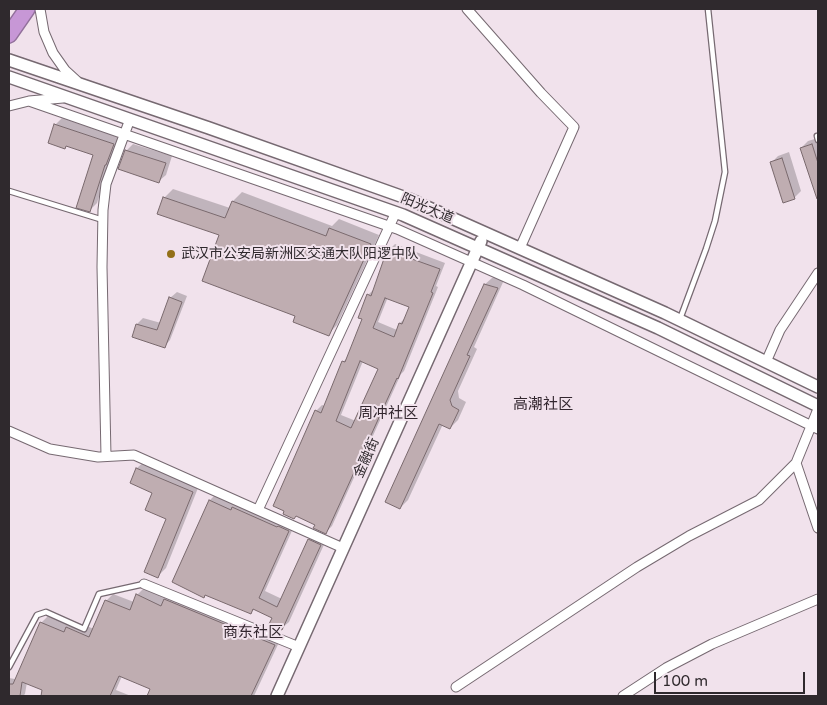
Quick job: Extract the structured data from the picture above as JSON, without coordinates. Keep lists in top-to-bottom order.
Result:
{
  "streets": {
    "main road": ["阳光大道", "金融街"]
  },
  "crossings": [
    ["阳光大道", "金融街"]
  ],
  "districts": ["高潮社区", "周冲社区", "商东社区"],
  "places": ["武汉市公安局新洲区交通大队阳逻中队"],
  "scale_bar": "100 m"
}
